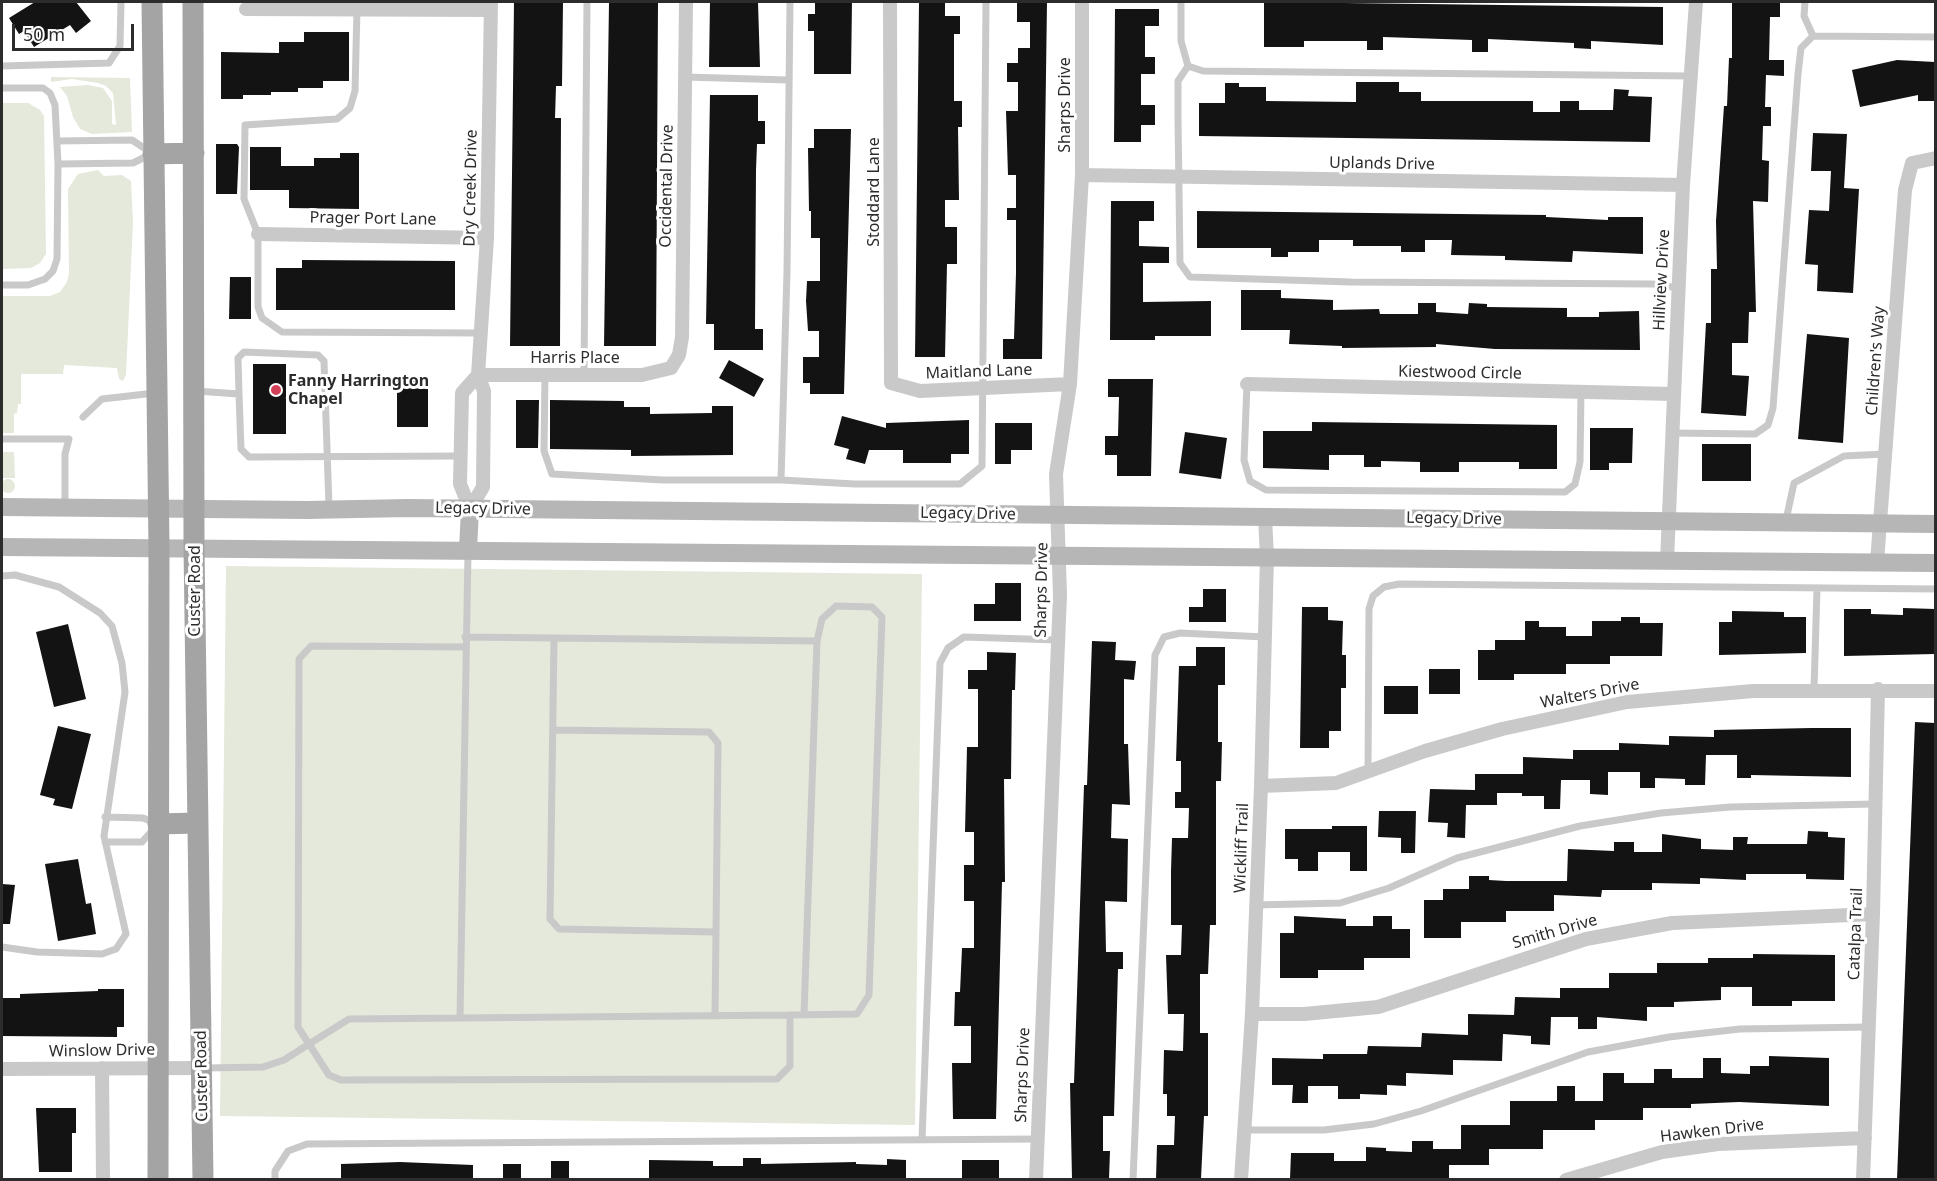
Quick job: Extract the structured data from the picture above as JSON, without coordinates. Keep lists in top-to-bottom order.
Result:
{
  "streets": {
    "main road": ["Legacy Drive", "Custer Road"],
    "street": [
      "Sharps Drive",
      "Uplands Drive",
      "Occidental Drive",
      "Dry Creek Drive",
      "Stoddard Lane",
      "Prager Port Lane",
      "Hillview Drive",
      "Harris Place",
      "Children's Way",
      "Maitland Lane",
      "Kiestwood Circle",
      "Walters Drive",
      "Wickliff Trail",
      "Smith Drive",
      "Catalpa Trail",
      "Winslow Drive",
      "Hawken Drive"
    ]
  },
  "crossings": [
    ["Sharps Drive", "Uplands Drive"],
    ["Sharps Drive", "Maitland Lane"],
    ["Sharps Drive", "Legacy Drive"],
    ["Uplands Drive", "Hillview Drive"],
    ["Occidental Drive", "Harris Place"],
    ["Dry Creek Drive", "Prager Port Lane"],
    ["Dry Creek Drive", "Harris Place"],
    ["Dry Creek Drive", "Legacy Drive"],
    ["Stoddard Lane", "Maitland Lane"],
    ["Hillview Drive", "Kiestwood Circle"],
    ["Hillview Drive", "Legacy Drive"],
    ["Children's Way", "Legacy Drive"],
    ["Legacy Drive", "Custer Road"],
    ["Legacy Drive", "Wickliff Trail"],
    ["Custer Road", "Winslow Drive"],
    ["Walters Drive", "Wickliff Trail"],
    ["Walters Drive", "Catalpa Trail"],
    ["Wickliff Trail", "Smith Drive"],
    ["Smith Drive", "Catalpa Trail"],
    ["Catalpa Trail", "Hawken Drive"]
  ],
  "places": ["Fanny Harrington Chapel"],
  "scale_bar": "50 m"
}
